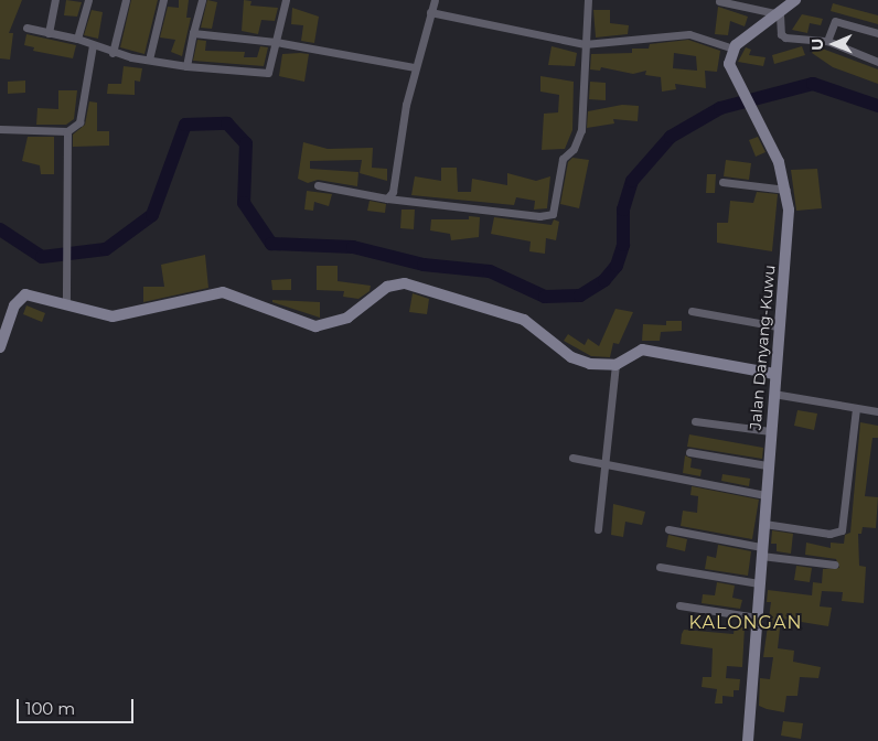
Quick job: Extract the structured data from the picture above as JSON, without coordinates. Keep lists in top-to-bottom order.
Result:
{
  "streets": {
    "street": ["Jalan Danyang-Kuwu"]
  },
  "districts": ["KALONGAN"],
  "scale_bar": "100 m",
  "north": "left"
}
